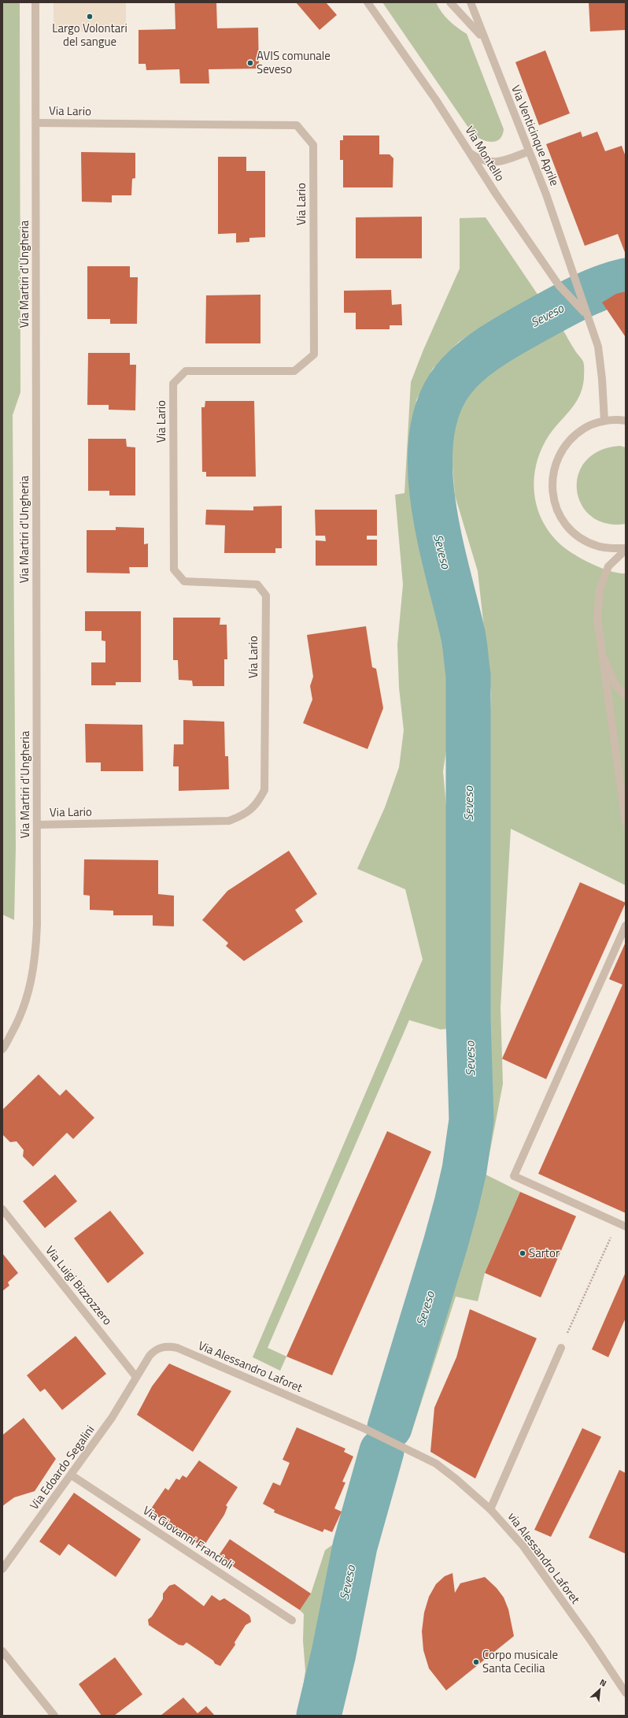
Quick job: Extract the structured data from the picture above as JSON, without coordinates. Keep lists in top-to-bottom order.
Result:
{
  "streets": {
    "street": [
      "Via Lario",
      "Via Venticinque Aprile",
      "Via Montello",
      "Via Martiri d'Ungheria",
      "Via Luigi Bizzozzero",
      "Via Alessandro Laforet",
      "Via Edoardo Segalini",
      "Via Giovanni Francioli",
      "via Alessandro Laforet"
    ]
  },
  "crossings": [
    ["Via Lario", "Via Martiri d'Ungheria"],
    ["Via Venticinque Aprile", "Via Montello"],
    ["Via Luigi Bizzozzero", "Via Alessandro Laforet"],
    ["Via Luigi Bizzozzero", "Via Edoardo Segalini"],
    ["Via Alessandro Laforet", "Via Edoardo Segalini"],
    ["Via Alessandro Laforet", "via Alessandro Laforet"],
    ["Via Edoardo Segalini", "Via Giovanni Francioli"]
  ],
  "water": ["Seveso"],
  "places": [
    "Largo Volontari del sangue",
    "AVIS comunale Seveso",
    "Sartor",
    "Corpo musicale Santa Cecilia"
  ],
  "north": "top right"
}
